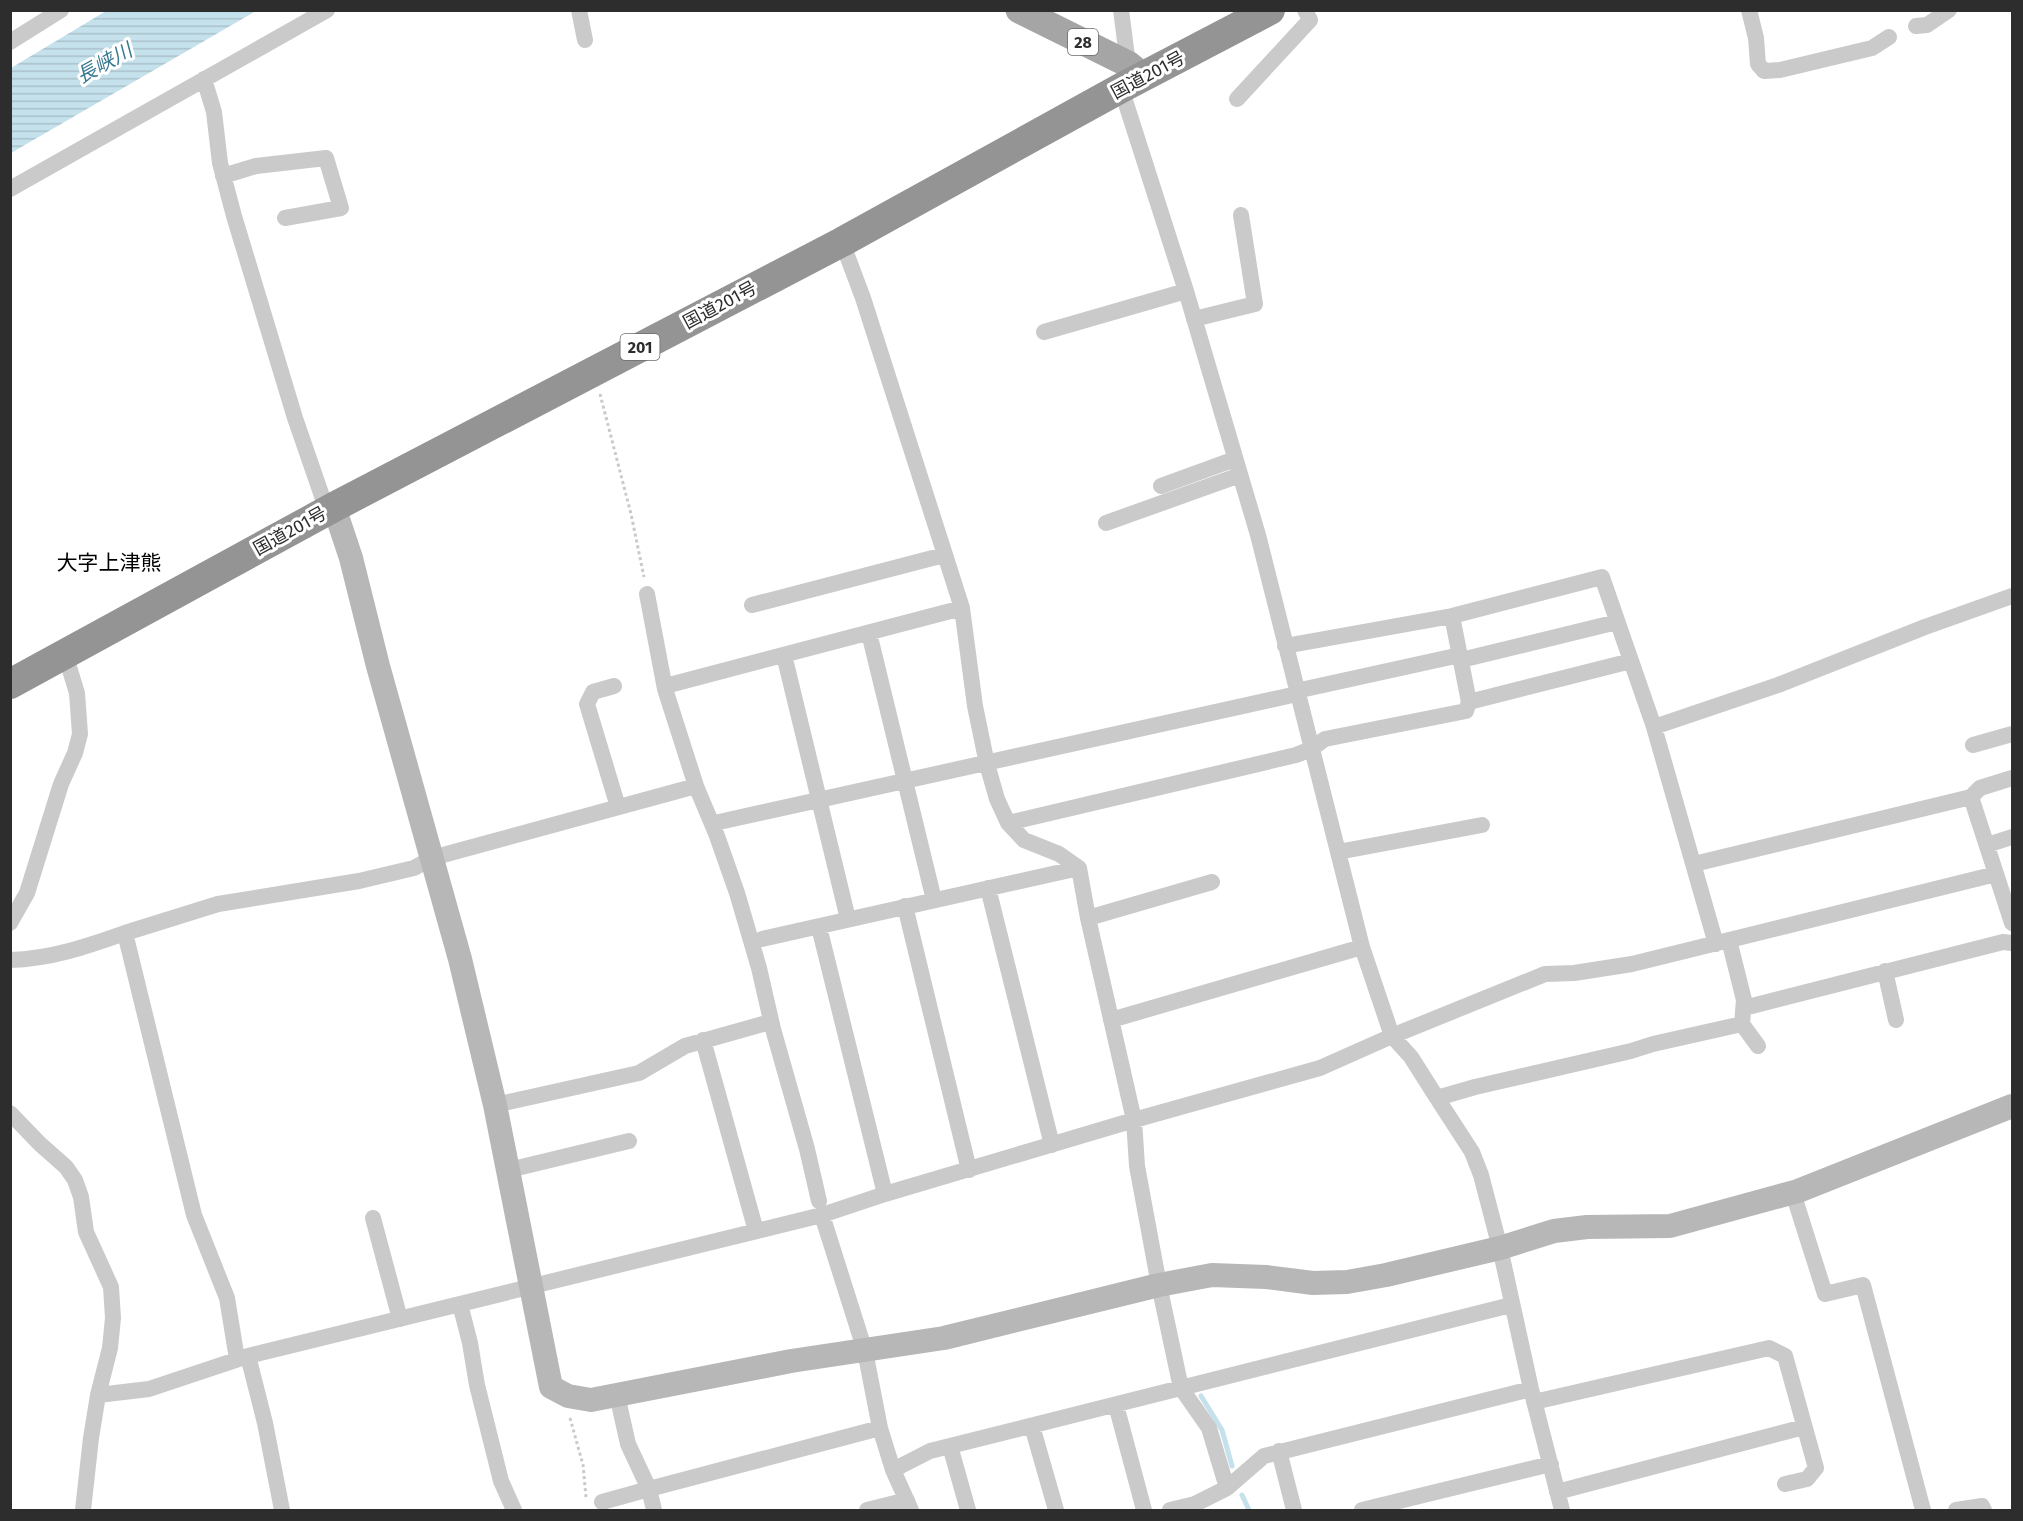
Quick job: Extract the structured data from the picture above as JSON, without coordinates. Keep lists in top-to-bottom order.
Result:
{
  "streets": {
    "highway": ["国道201号", "201"],
    "main road": ["28"]
  },
  "crossings": [
    ["28", "国道201号"]
  ],
  "districts": ["大字上津熊"],
  "water": ["長峡川"]
}
